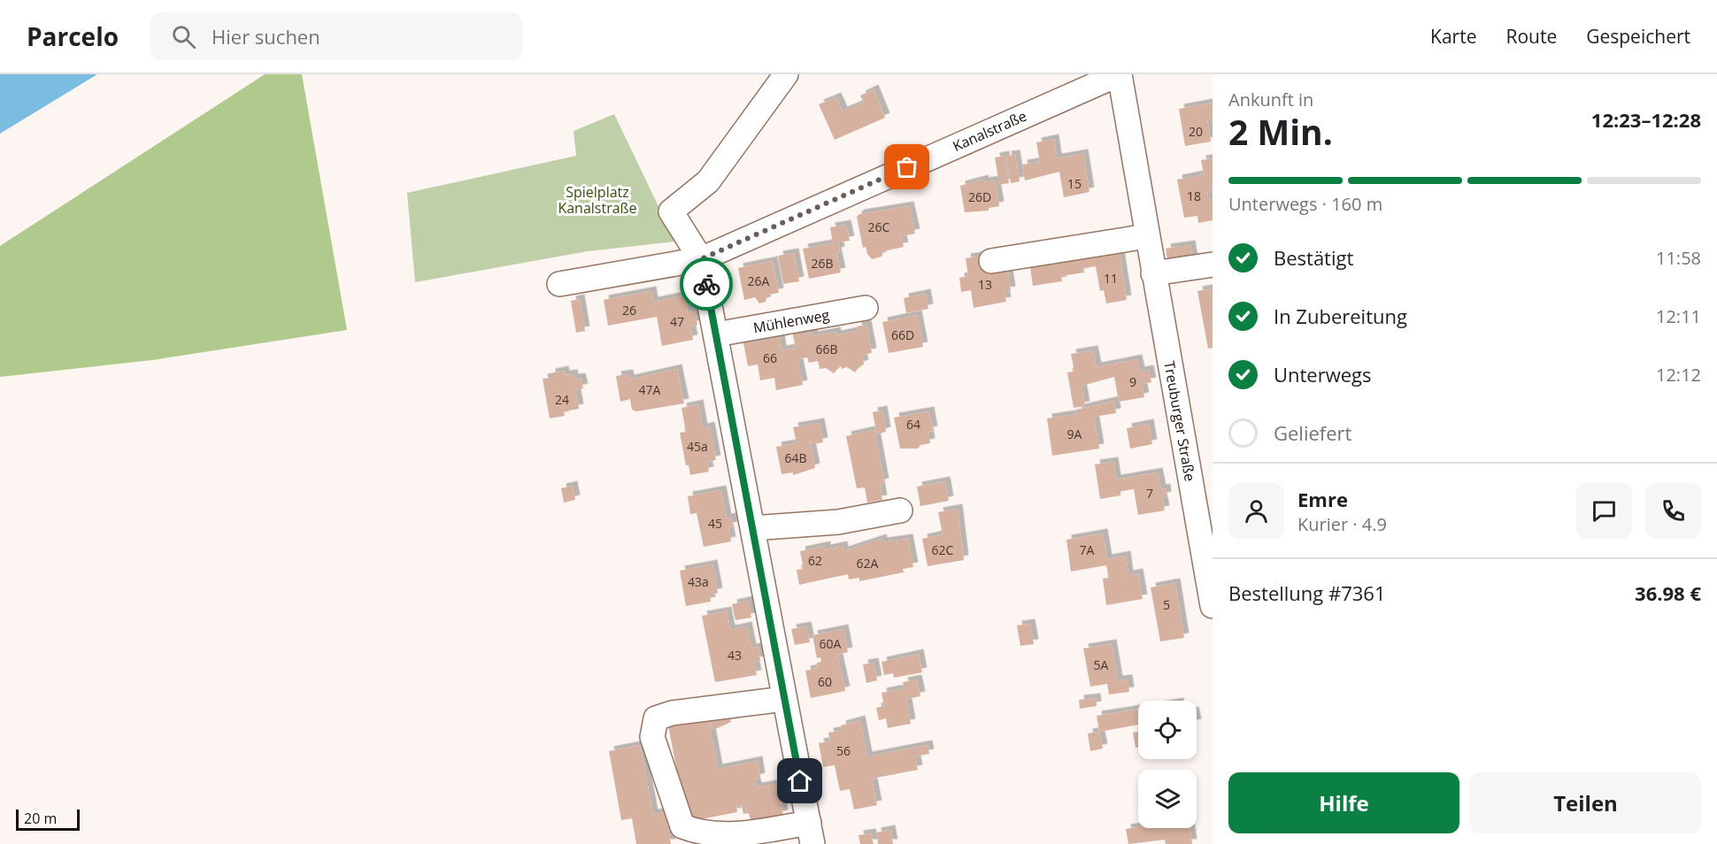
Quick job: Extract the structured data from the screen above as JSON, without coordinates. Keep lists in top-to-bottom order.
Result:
{
  "streets": {
    "street": ["Kanalstraße", "Mühlenweg", "Treuburger Straße"]
  },
  "crossings": [
    ["Kanalstraße", "Treuburger Straße"]
  ],
  "parks": ["Spielplatz Kanalstraße"],
  "house_numbers": [
    "20",
    "15",
    "18",
    "26D",
    "26C",
    "26B",
    "11",
    "26A",
    "13",
    "26",
    "47",
    "66D",
    "66B",
    "66",
    "9",
    "47A",
    "24",
    "64",
    "9A",
    "45a",
    "64B",
    "7",
    "45",
    "62C",
    "7A",
    "62",
    "62A",
    "43a",
    "5",
    "60A",
    "43",
    "5A",
    "60",
    "56"
  ],
  "scale_bar": "20 m",
  "page": {
    "header": "Parcelo",
    "search": "Hier suchen",
    "nav": ["Karte", "Route", "Gespeichert"],
    "heading": ["2 Min.", "Ankunft in", "12:23–12:28"],
    "panel": [
      "Emre",
      "Kurier · 4.9",
      "Bestellung #7361",
      "36.98 €"
    ],
    "bar": "Unterwegs · 160 m",
    "list": [
      ["Bestätigt", "11:58"],
      ["In Zubereitung", "12:11"],
      ["Unterwegs", "12:12"],
      "Geliefert"
    ],
    "buttons": ["Hilfe", "Teilen"],
    "scale": "20 m"
  }
}
